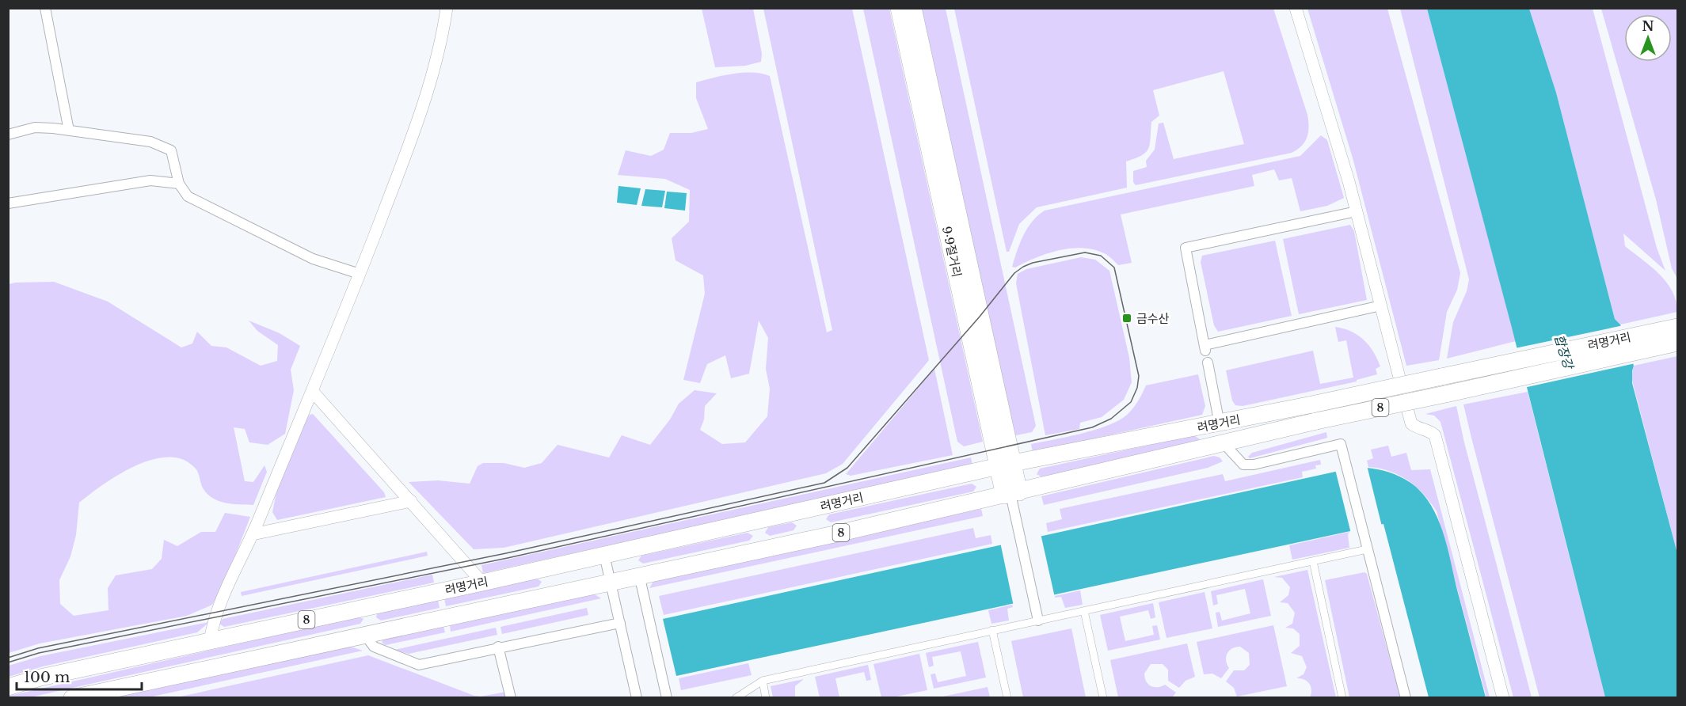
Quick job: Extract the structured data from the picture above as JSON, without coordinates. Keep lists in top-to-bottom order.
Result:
{
  "streets": {
    "highway": ["9·9절거리", "려명거리", "8"]
  },
  "crossings": [
    ["9·9절거리", "려명거리"]
  ],
  "water": ["합장강"],
  "places": {
    "transit": ["금수산"]
  },
  "scale_bar": "100 m",
  "north": "top"
}
